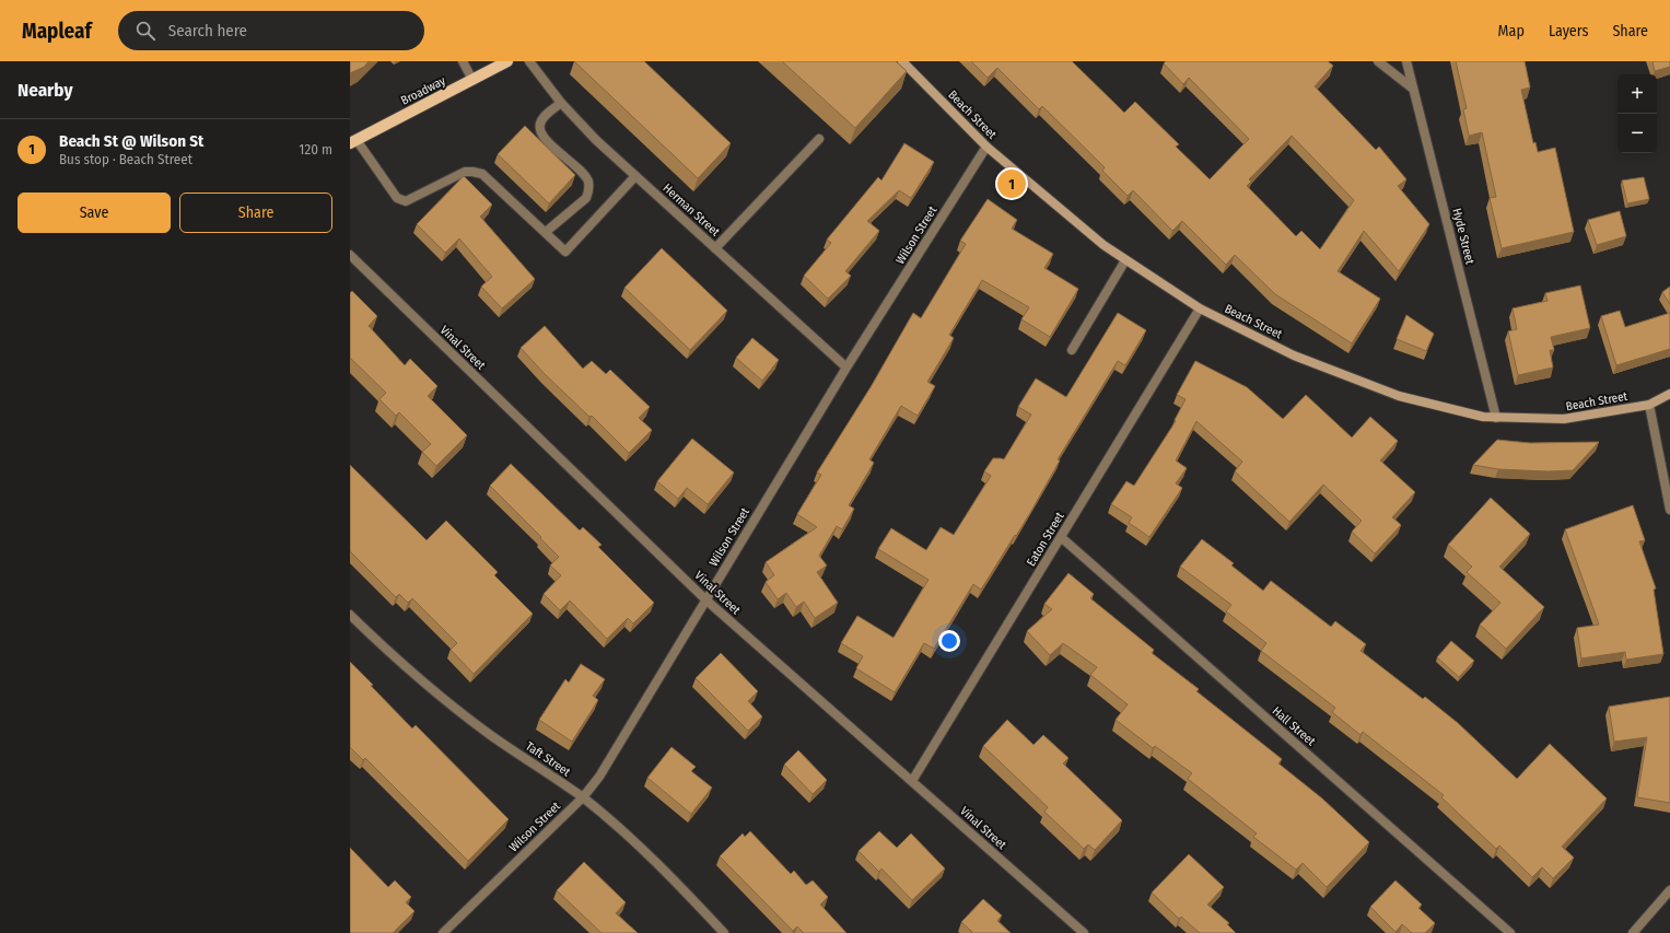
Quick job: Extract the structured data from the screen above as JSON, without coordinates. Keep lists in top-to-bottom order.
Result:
{
  "streets": {
    "main road": ["Broadway"],
    "street": [
      "Beach Street",
      "Herman Street",
      "Wilson Street",
      "Hyde Street",
      "Vinal Street",
      "Eaton Street",
      "Hall Street",
      "Taft Street"
    ]
  },
  "crossings": [
    ["Beach Street", "Wilson Street"],
    ["Beach Street", "Hyde Street"],
    ["Beach Street", "Eaton Street"],
    ["Herman Street", "Wilson Street"],
    ["Wilson Street", "Vinal Street"],
    ["Wilson Street", "Taft Street"],
    ["Vinal Street", "Eaton Street"],
    ["Eaton Street", "Hall Street"]
  ],
  "page": {
    "header": "Mapleaf",
    "search": "Search here",
    "nav": ["Map", "Layers", "Share"],
    "heading": "Nearby",
    "map_buttons": ["+", "−"],
    "list": [
      {
        "mark": "1",
        "name": "Beach St @ Wilson St",
        "note": "Bus stop · Beach Street",
        "value": "120 m"
      }
    ],
    "pins": "1",
    "buttons": ["Save", "Share"]
  }
}
